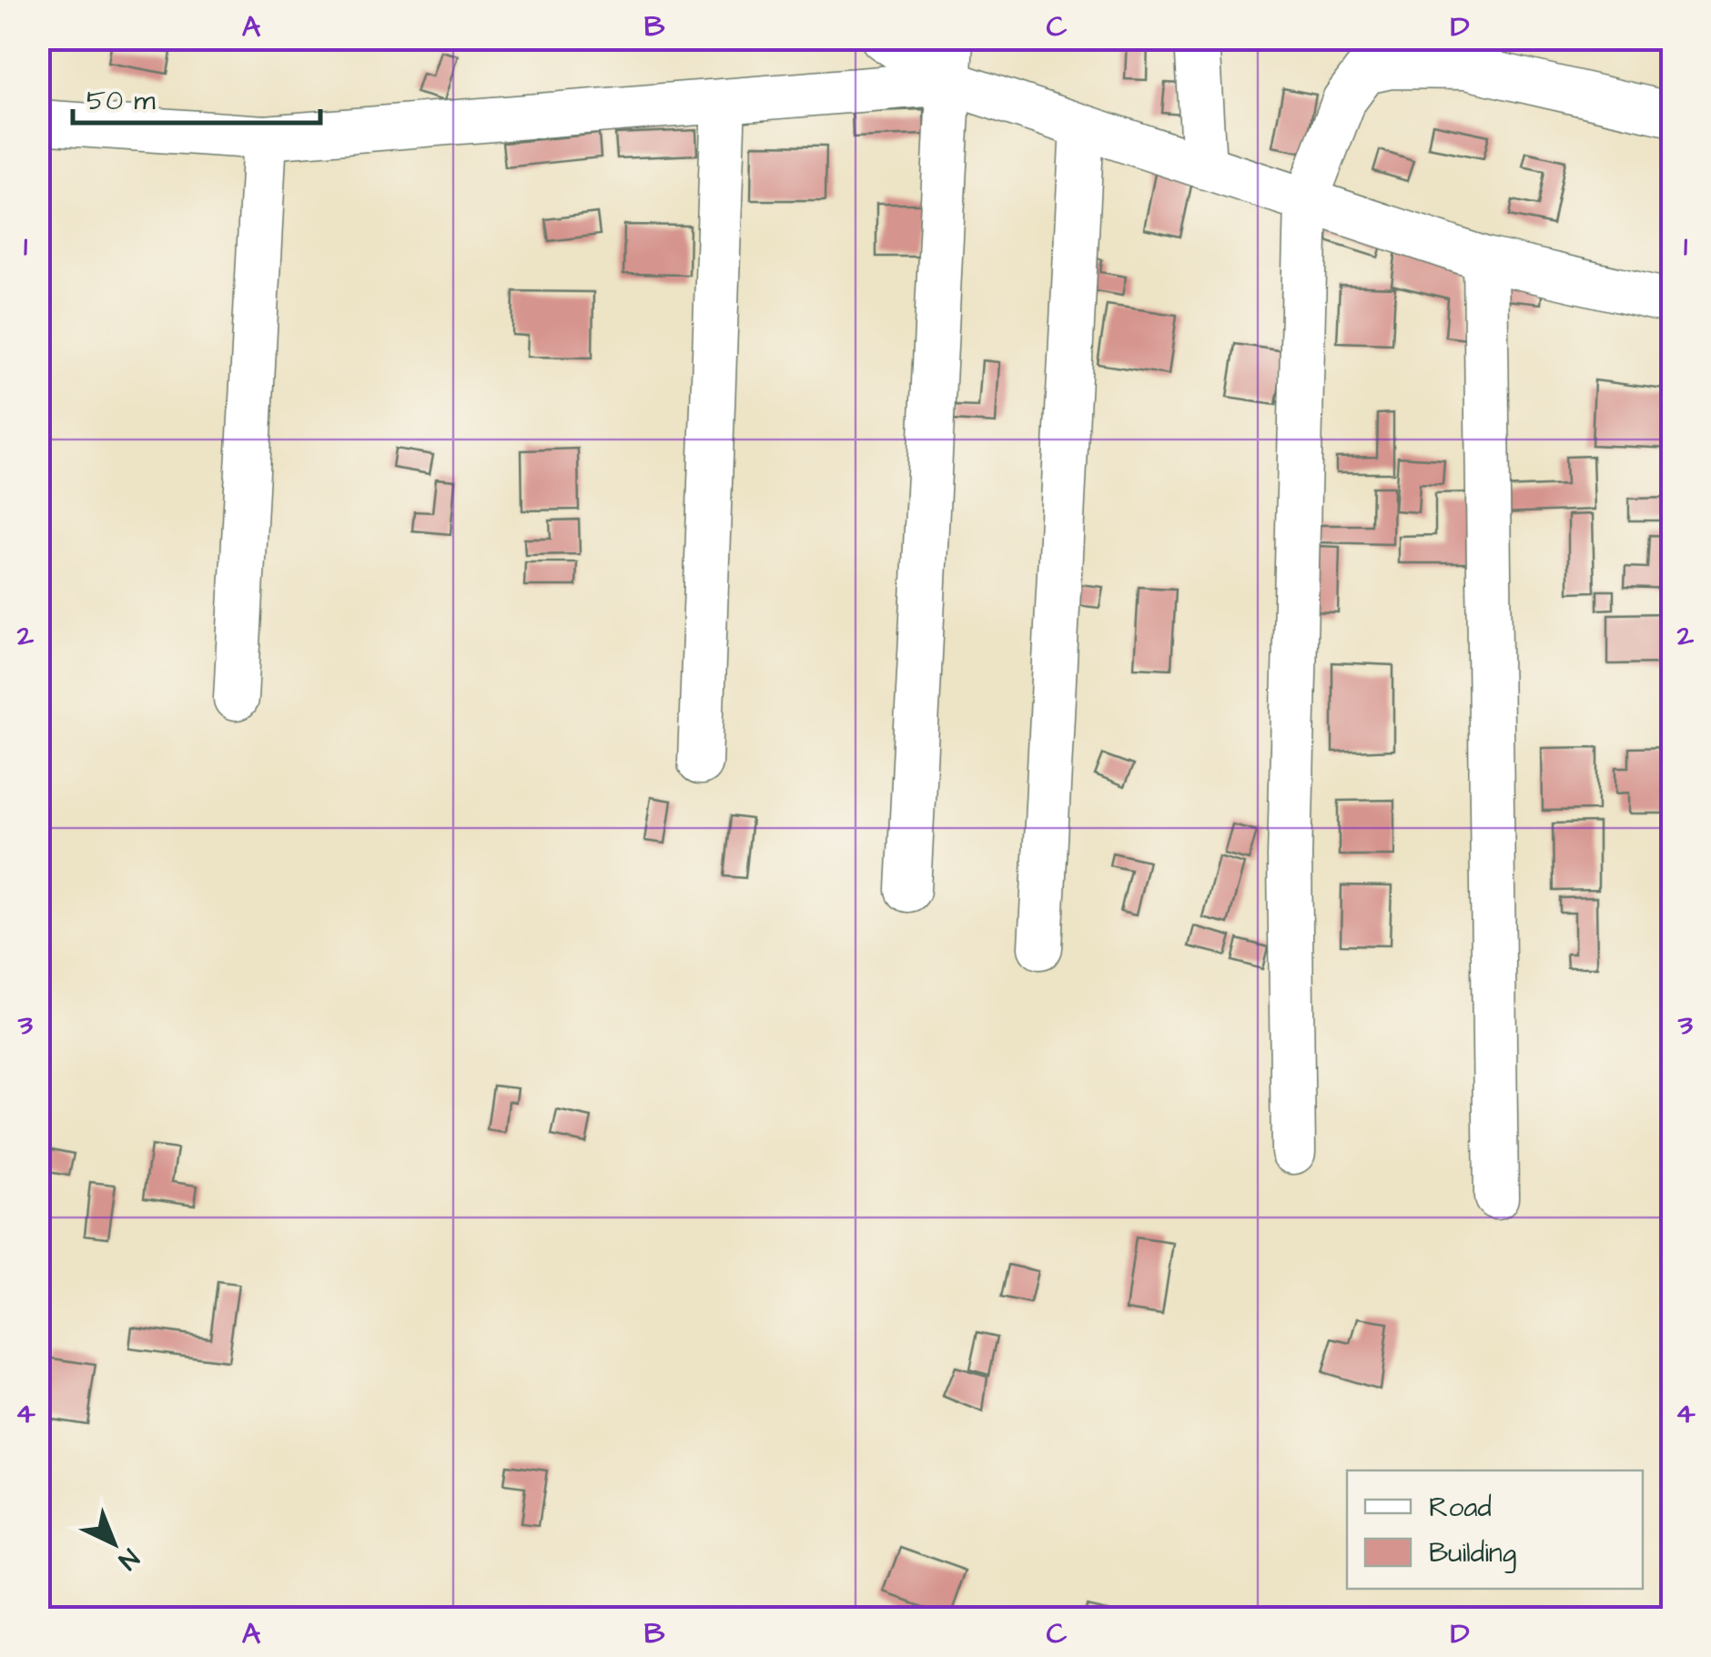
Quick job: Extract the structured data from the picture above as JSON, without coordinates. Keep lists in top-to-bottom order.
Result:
{
  "legend": ["Road", "Building"],
  "scale_bar": "50 m",
  "north": "bottom right",
  "grid": {
    "columns": [
      "A",
      "B",
      "C",
      "D"
    ],
    "rows": [
      "1",
      "2",
      "3",
      "4"
    ]
  }
}
